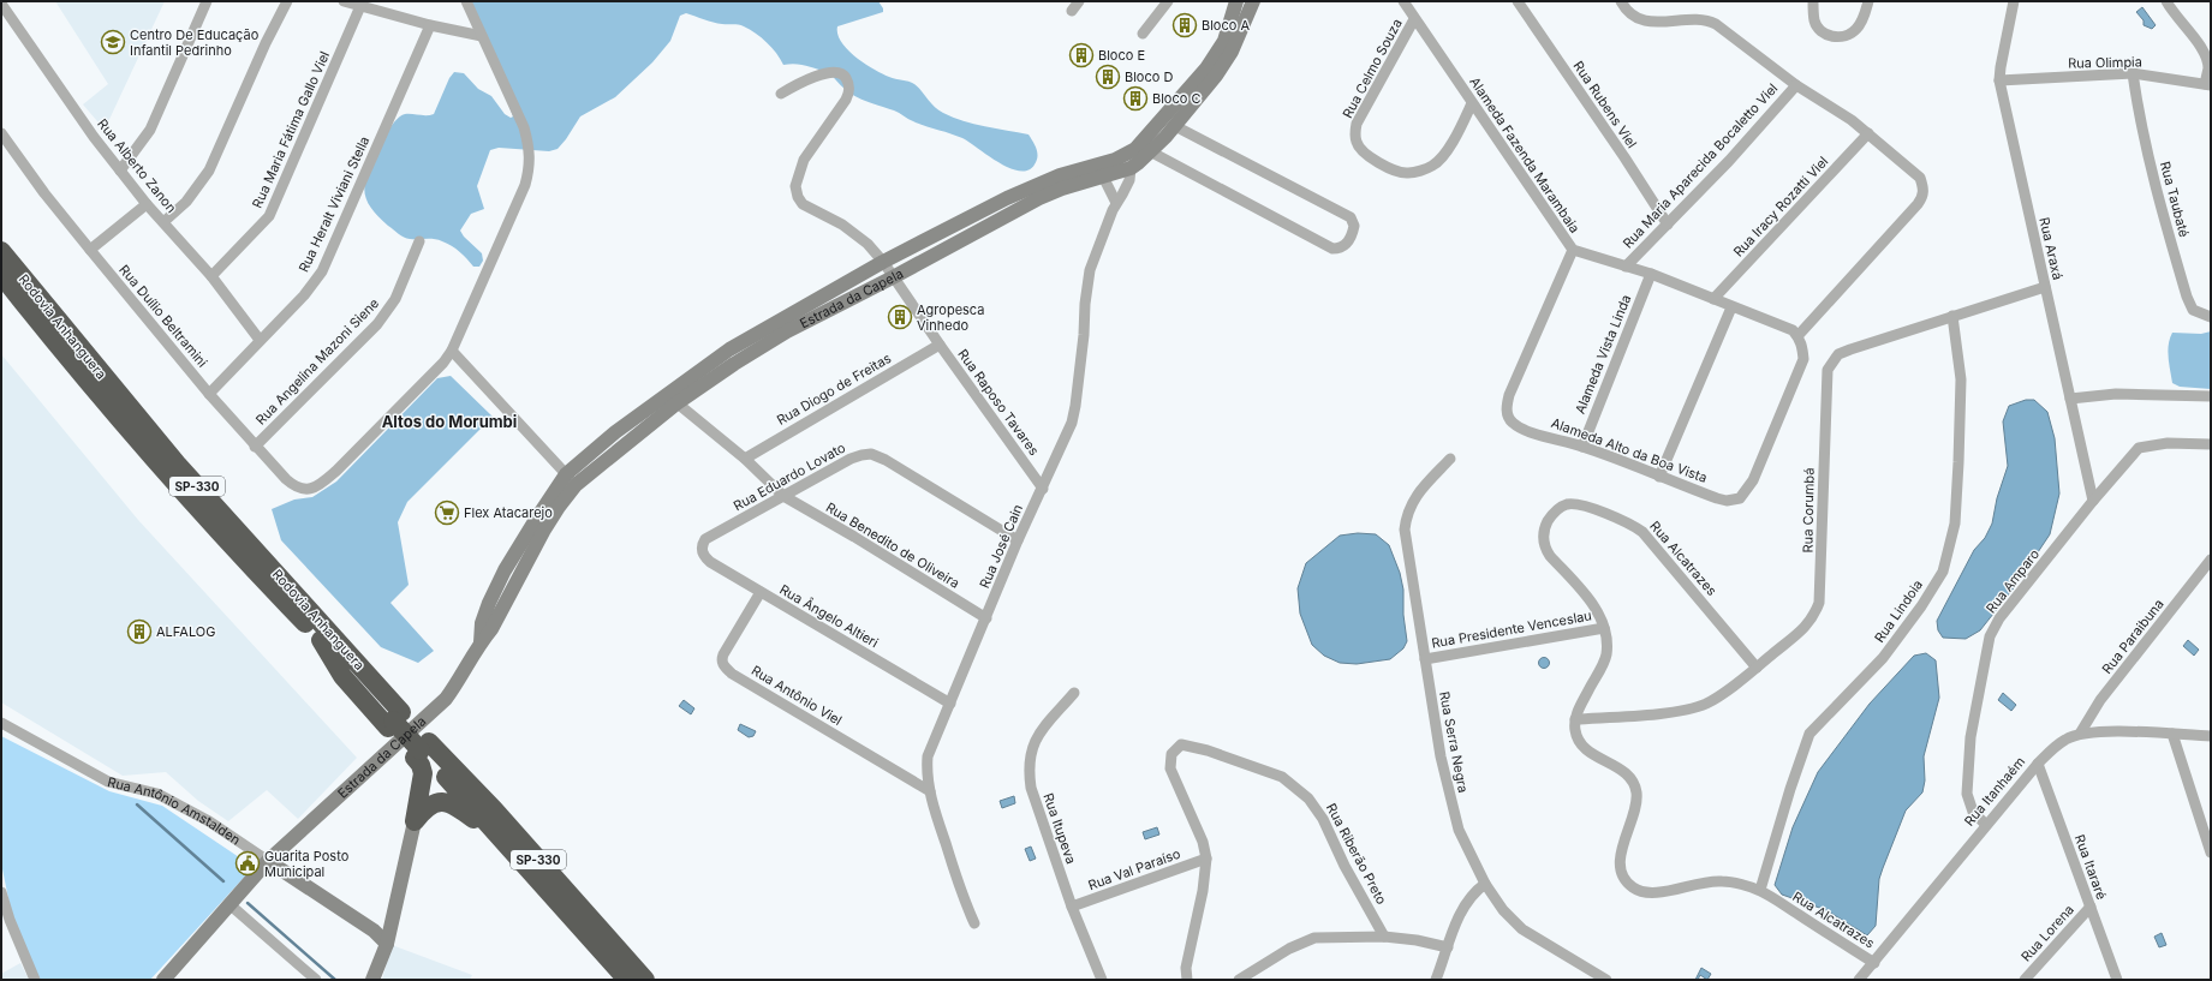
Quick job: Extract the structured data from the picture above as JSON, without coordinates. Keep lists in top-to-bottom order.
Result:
{
  "streets": {
    "highway": ["Rodovia Anhanguera", "SP-330"],
    "main road": ["Estrada da Capela", "Rua Antônio Amstalden"],
    "street": [
      "Rua Olimpia",
      "Rua Celmo Souza",
      "Rua Rubens Viel",
      "Rua Maria Fátima Gallo Viel",
      "Alameda Fazenda Marambaia",
      "Rua Alberto Zanon",
      "Rua Maria Aparecida Bocaletto Viel",
      "Rua Taubaté",
      "Rua Heralt Viviani Stella",
      "Rua Iracy Rozatti Viel",
      "Rua Araxá",
      "Rua Duílio Beltramini",
      "Alameda Vista Linda",
      "Rua Angelina Mazoni Siene",
      "Rua Diogo de Freitas",
      "Rua Raposo Tavares",
      "Alameda Alto da Boa Vista",
      "Rua Eduardo Lovato",
      "Rua Corumbá",
      "Rua Benedito de Oliveira",
      "Rua José Cain",
      "Rua Alcatrazes",
      "Rua Amparo",
      "Rua Lindoia",
      "Rua Ângelo Altieri",
      "Rua Presidente Venceslau",
      "Rua Paraibuna",
      "Rua Antônio Viel",
      "Rua Serra Negra",
      "Rua Itanhaém",
      "Rua Itupeva",
      "Rua Riberão Preto",
      "Rua Itararé",
      "Rua Val Paraíso",
      "Rua Lorena"
    ]
  },
  "crossings": [
    ["Rua Olimpia", "Rua Taubaté"],
    ["Rua Olimpia", "Rua Araxá"],
    ["Rua Celmo Souza", "Alameda Fazenda Marambaia"],
    ["Rua Rubens Viel", "Rua Maria Aparecida Bocaletto Viel"],
    ["Rua Maria Fátima Gallo Viel", "Rua Alberto Zanon"],
    ["Alameda Fazenda Marambaia", "Rua Maria Aparecida Bocaletto Viel"],
    ["Alameda Fazenda Marambaia", "Rua Iracy Rozatti Viel"],
    ["Alameda Fazenda Marambaia", "Alameda Vista Linda"],
    ["Alameda Fazenda Marambaia", "Alameda Alto da Boa Vista"],
    ["Rua Alberto Zanon", "Rua Heralt Viviani Stella"],
    ["Rua Heralt Viviani Stella", "Rua Duílio Beltramini"],
    ["Rua Araxá", "Rua Corumbá"],
    ["Rua Araxá", "Rua Amparo"],
    ["Estrada da Capela", "Rua Raposo Tavares"],
    ["Estrada da Capela", "Rua Benedito de Oliveira"],
    ["Estrada da Capela", "Rua José Cain"],
    ["Estrada da Capela", "Rua Antônio Amstalden"],
    ["Rua Duílio Beltramini", "Rua Angelina Mazoni Siene"],
    ["Alameda Vista Linda", "Alameda Alto da Boa Vista"],
    ["Rua Diogo de Freitas", "Rua Raposo Tavares"],
    ["Rua Diogo de Freitas", "Rua Benedito de Oliveira"],
    ["Rua Raposo Tavares", "Rua José Cain"],
    ["Rua Eduardo Lovato", "Rua Benedito de Oliveira"],
    ["Rua Eduardo Lovato", "Rua José Cain"],
    ["Rua Eduardo Lovato", "Rua Ângelo Altieri"],
    ["Rua Corumbá", "Rua Alcatrazes"],
    ["Rua Corumbá", "Rua Lindoia"],
    ["Rua Benedito de Oliveira", "Rua José Cain"],
    ["Rua José Cain", "Rua Ângelo Altieri"],
    ["Rua José Cain", "Rua Antônio Viel"],
    ["Rua Alcatrazes", "Rua Lindoia"],
    ["Rua Alcatrazes", "Rua Presidente Venceslau"],
    ["Rua Alcatrazes", "Rua Itanhaém"],
    ["Rua Amparo", "Rua Itanhaém"],
    ["Rua Ângelo Altieri", "Rua Antônio Viel"],
    ["Rua Presidente Venceslau", "Rua Serra Negra"],
    ["Rua Paraibuna", "Rua Itanhaém"],
    ["Rua Itanhaém", "Rua Itararé"],
    ["Rua Itupeva", "Rua Val Paraíso"],
    ["Rua Riberão Preto", "Rua Val Paraíso"],
    ["Rua Itararé", "Rua Lorena"]
  ],
  "districts": ["Altos do Morumbi"],
  "places": {
    "building": [
      "Bloco A",
      "Bloco E",
      "Bloco D",
      "Bloco C",
      "Agropesca Vinhedo",
      "ALFALOG"
    ],
    "school or university": ["Centro De Educação Infantil Pedrinho"],
    "supermarket": ["Flex Atacarejo"],
    "public building": ["Guarita Posto Municipal"]
  }
}
